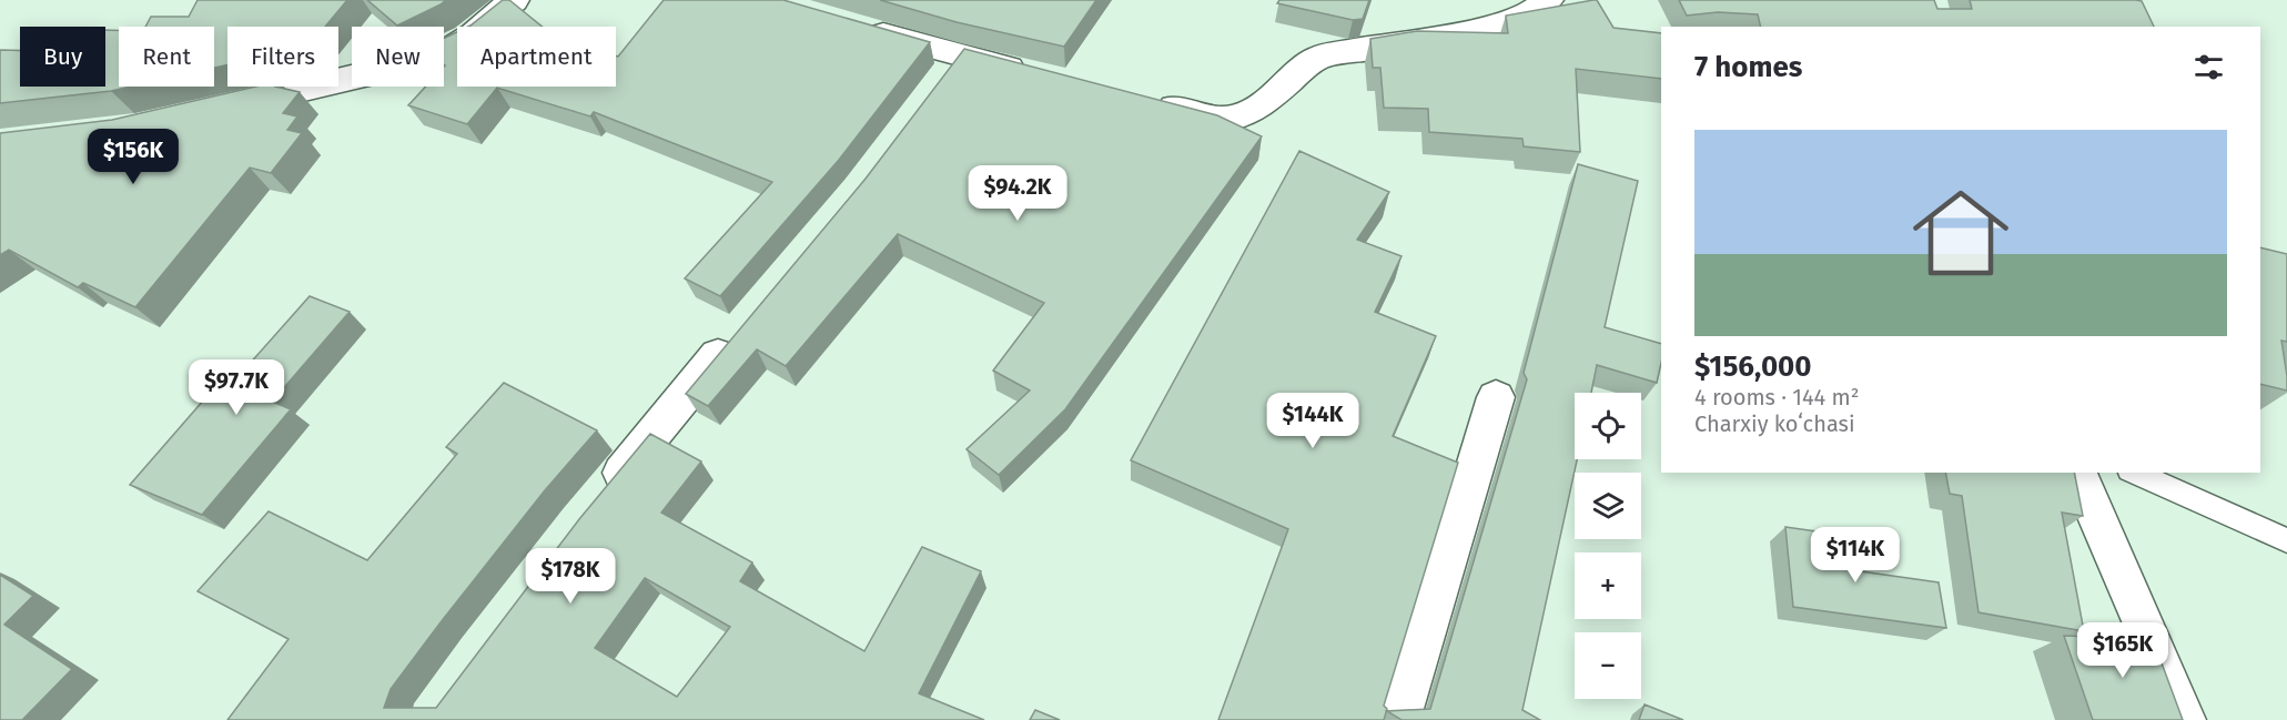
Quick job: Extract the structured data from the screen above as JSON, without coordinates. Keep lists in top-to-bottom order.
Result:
{
  "page": {
    "chip": [
      "Buy",
      "Rent",
      "Filters",
      "New",
      "Apartment"
    ],
    "heading": "7 homes",
    "list": [
      {
        "name": "$156,000",
        "note": "4 rooms · 144 m² · Charxiy koʻchasi"
      }
    ],
    "price": [
      "$156K",
      "$94.2K",
      "$97.7K",
      "$144K",
      "$114K",
      "$178K",
      "$165K"
    ],
    "map_buttons": ["+", "−"]
  }
}
